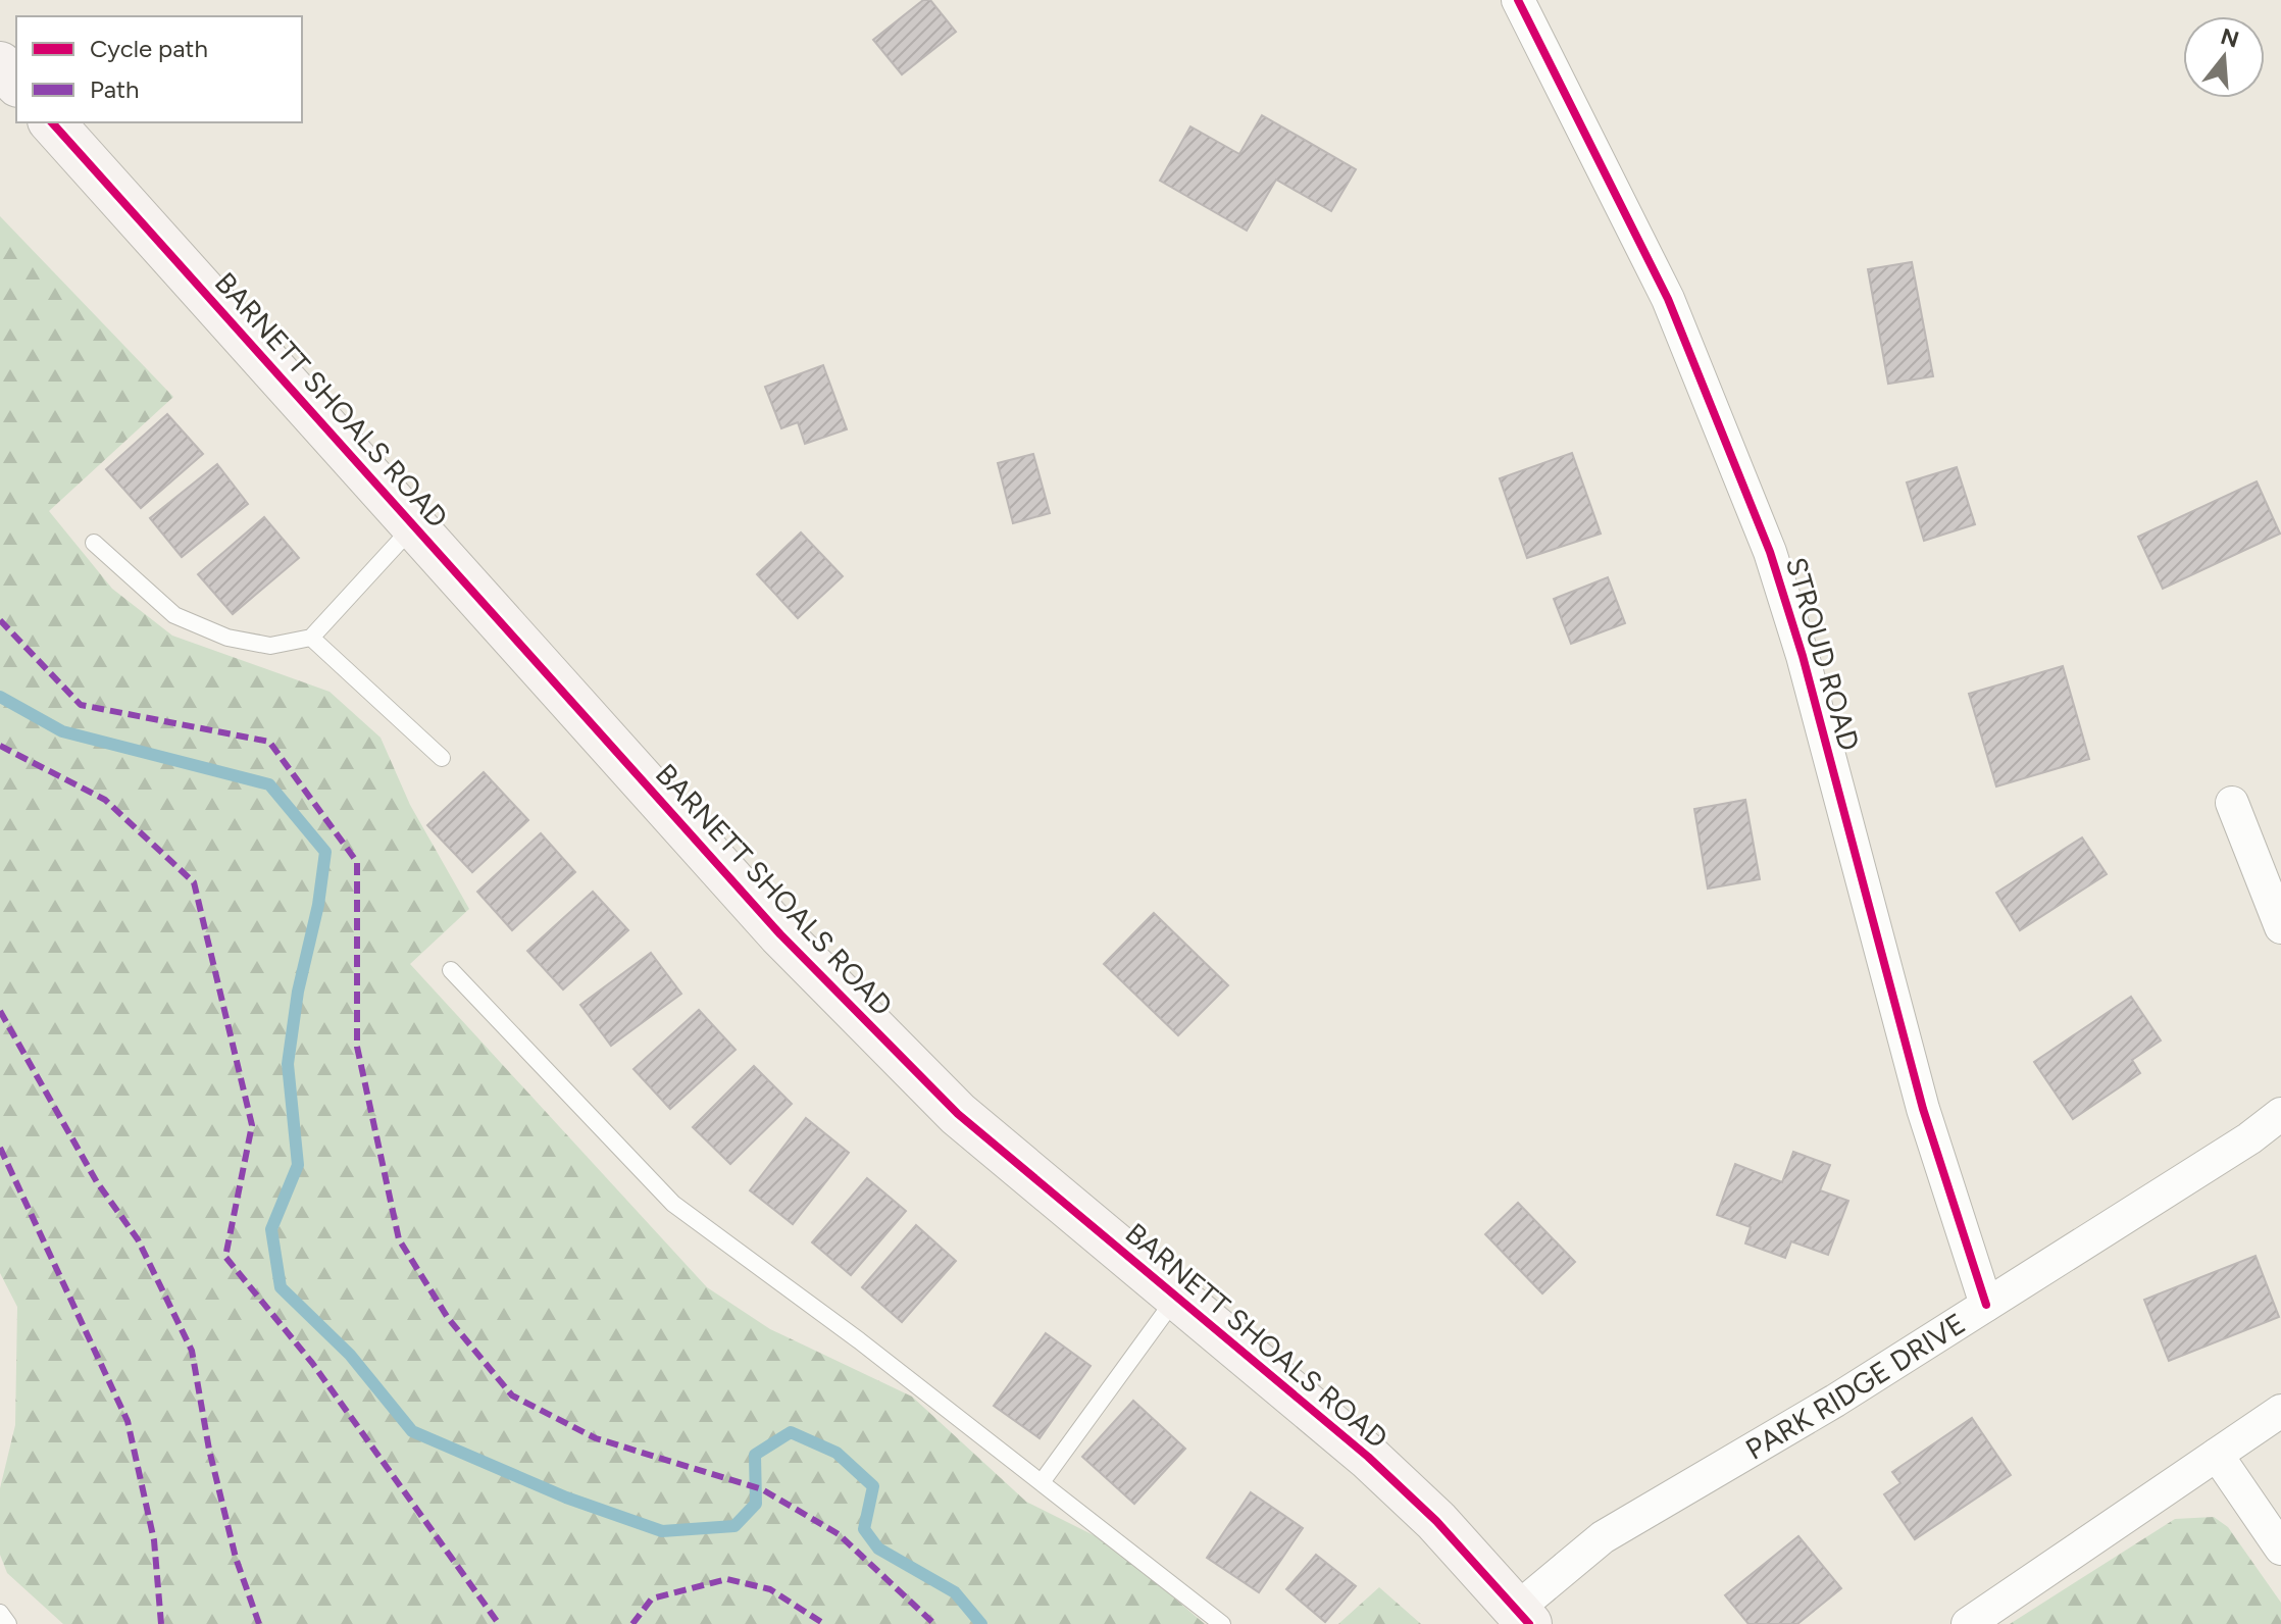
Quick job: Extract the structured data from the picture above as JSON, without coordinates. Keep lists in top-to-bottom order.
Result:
{
  "streets": {
    "main road": ["BARNETT SHOALS ROAD"],
    "street": ["STROUD ROAD", "PARK RIDGE DRIVE"]
  },
  "crossings": [
    ["BARNETT SHOALS ROAD", "PARK RIDGE DRIVE"],
    ["STROUD ROAD", "PARK RIDGE DRIVE"]
  ],
  "legend": ["Cycle path", "Path"],
  "north": "top"
}
